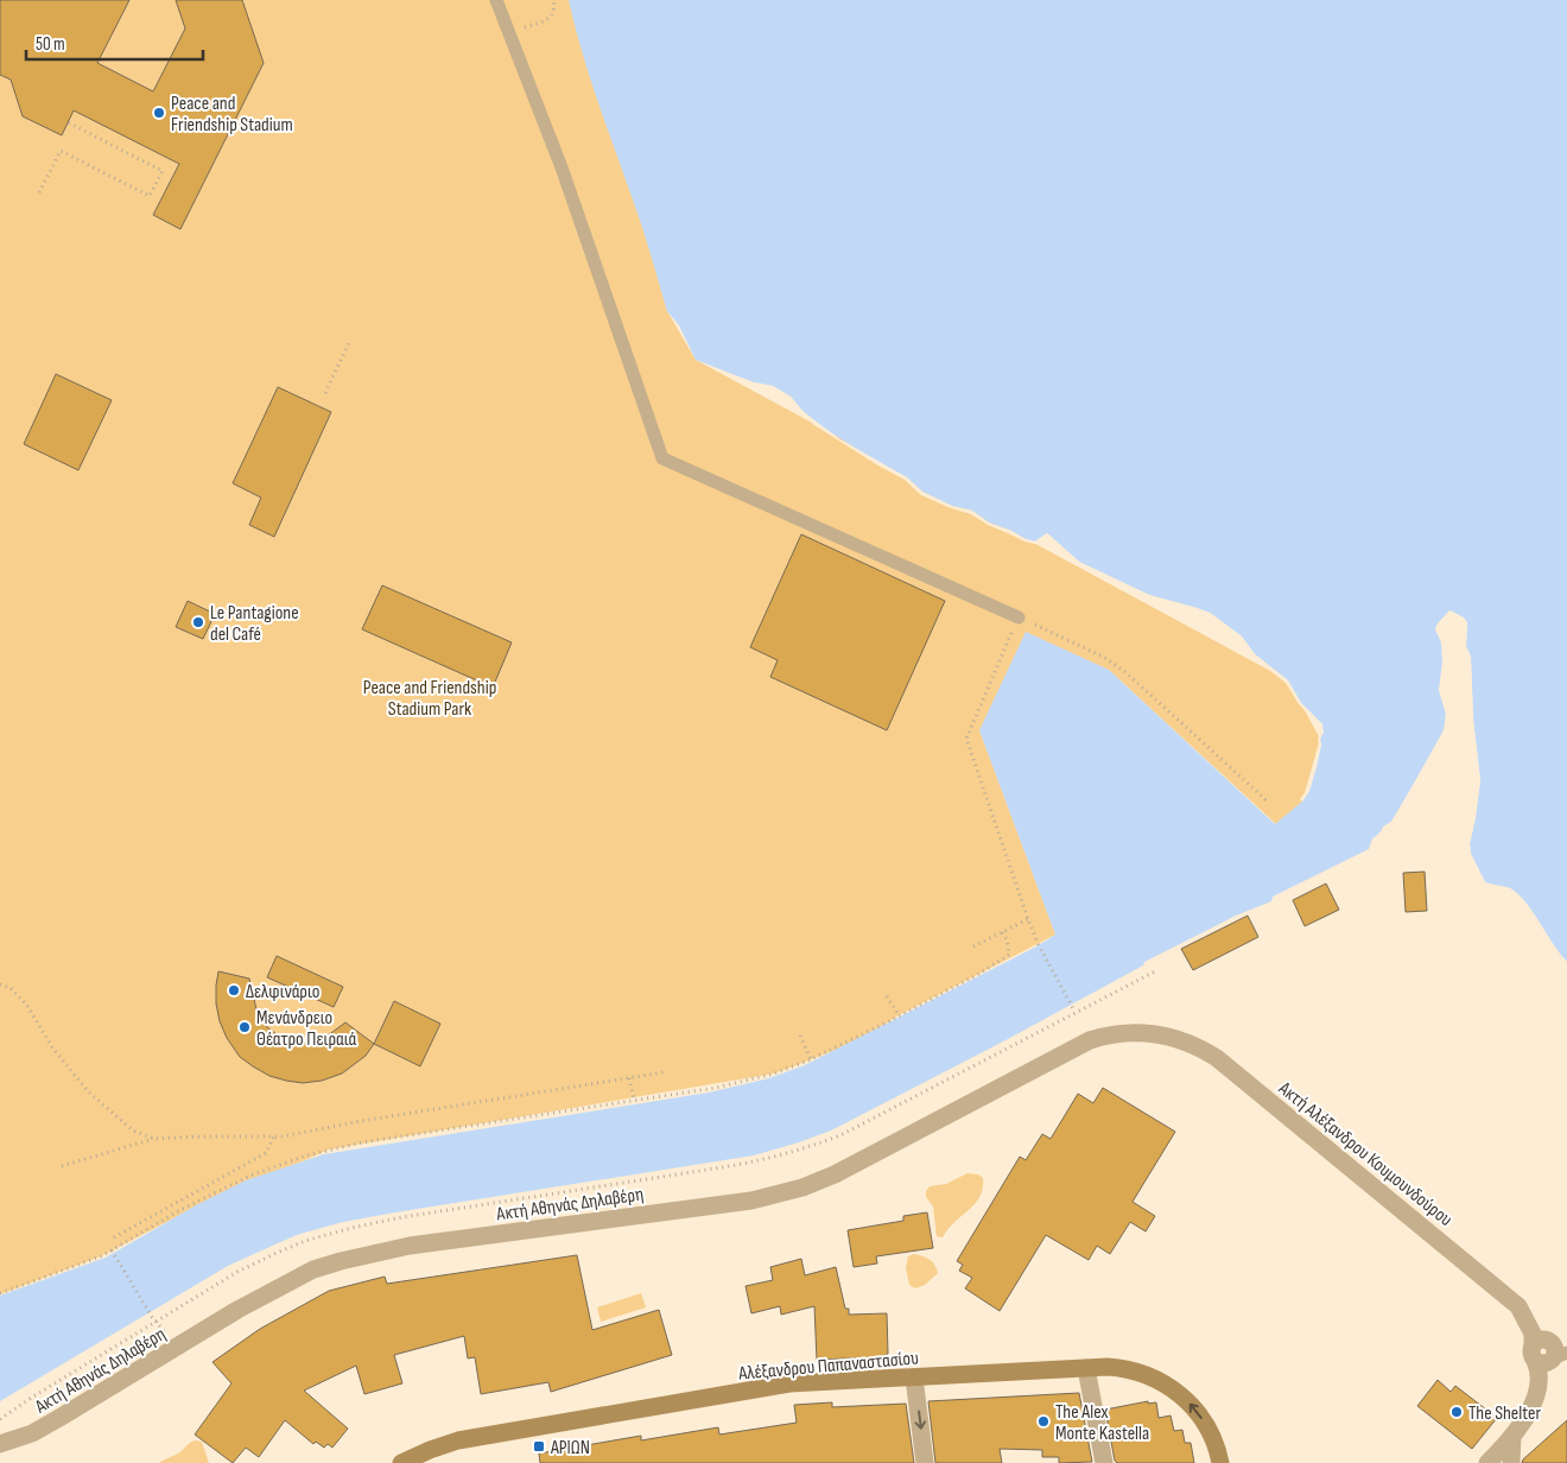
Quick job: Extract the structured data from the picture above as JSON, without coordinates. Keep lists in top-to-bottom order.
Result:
{
  "streets": {
    "main road": ["Αλέξανδρου Παπαναστασίου"],
    "street": ["Ακτή Αλέξανδρου Κουμουνδούρου", "Ακτή Αθηνάς Δηλαβέρη"]
  },
  "crossings": [
    ["Ακτή Αλέξανδρου Κουμουνδούρου", "Ακτή Αθηνάς Δηλαβέρη"]
  ],
  "parks": ["Peace and Friendship Stadium Park"],
  "places": {
    "other": [
      "Peace and Friendship Stadium",
      "Le Pantagione del Café",
      "Δελφινάριο",
      "Μενάνδρειο Θέατρο Πειραιά",
      "The Shelter",
      "The Alex Monte Kastella"
    ],
    "transit": ["ΑΡΙΩΝ"]
  },
  "scale_bar": "50 m"
}
